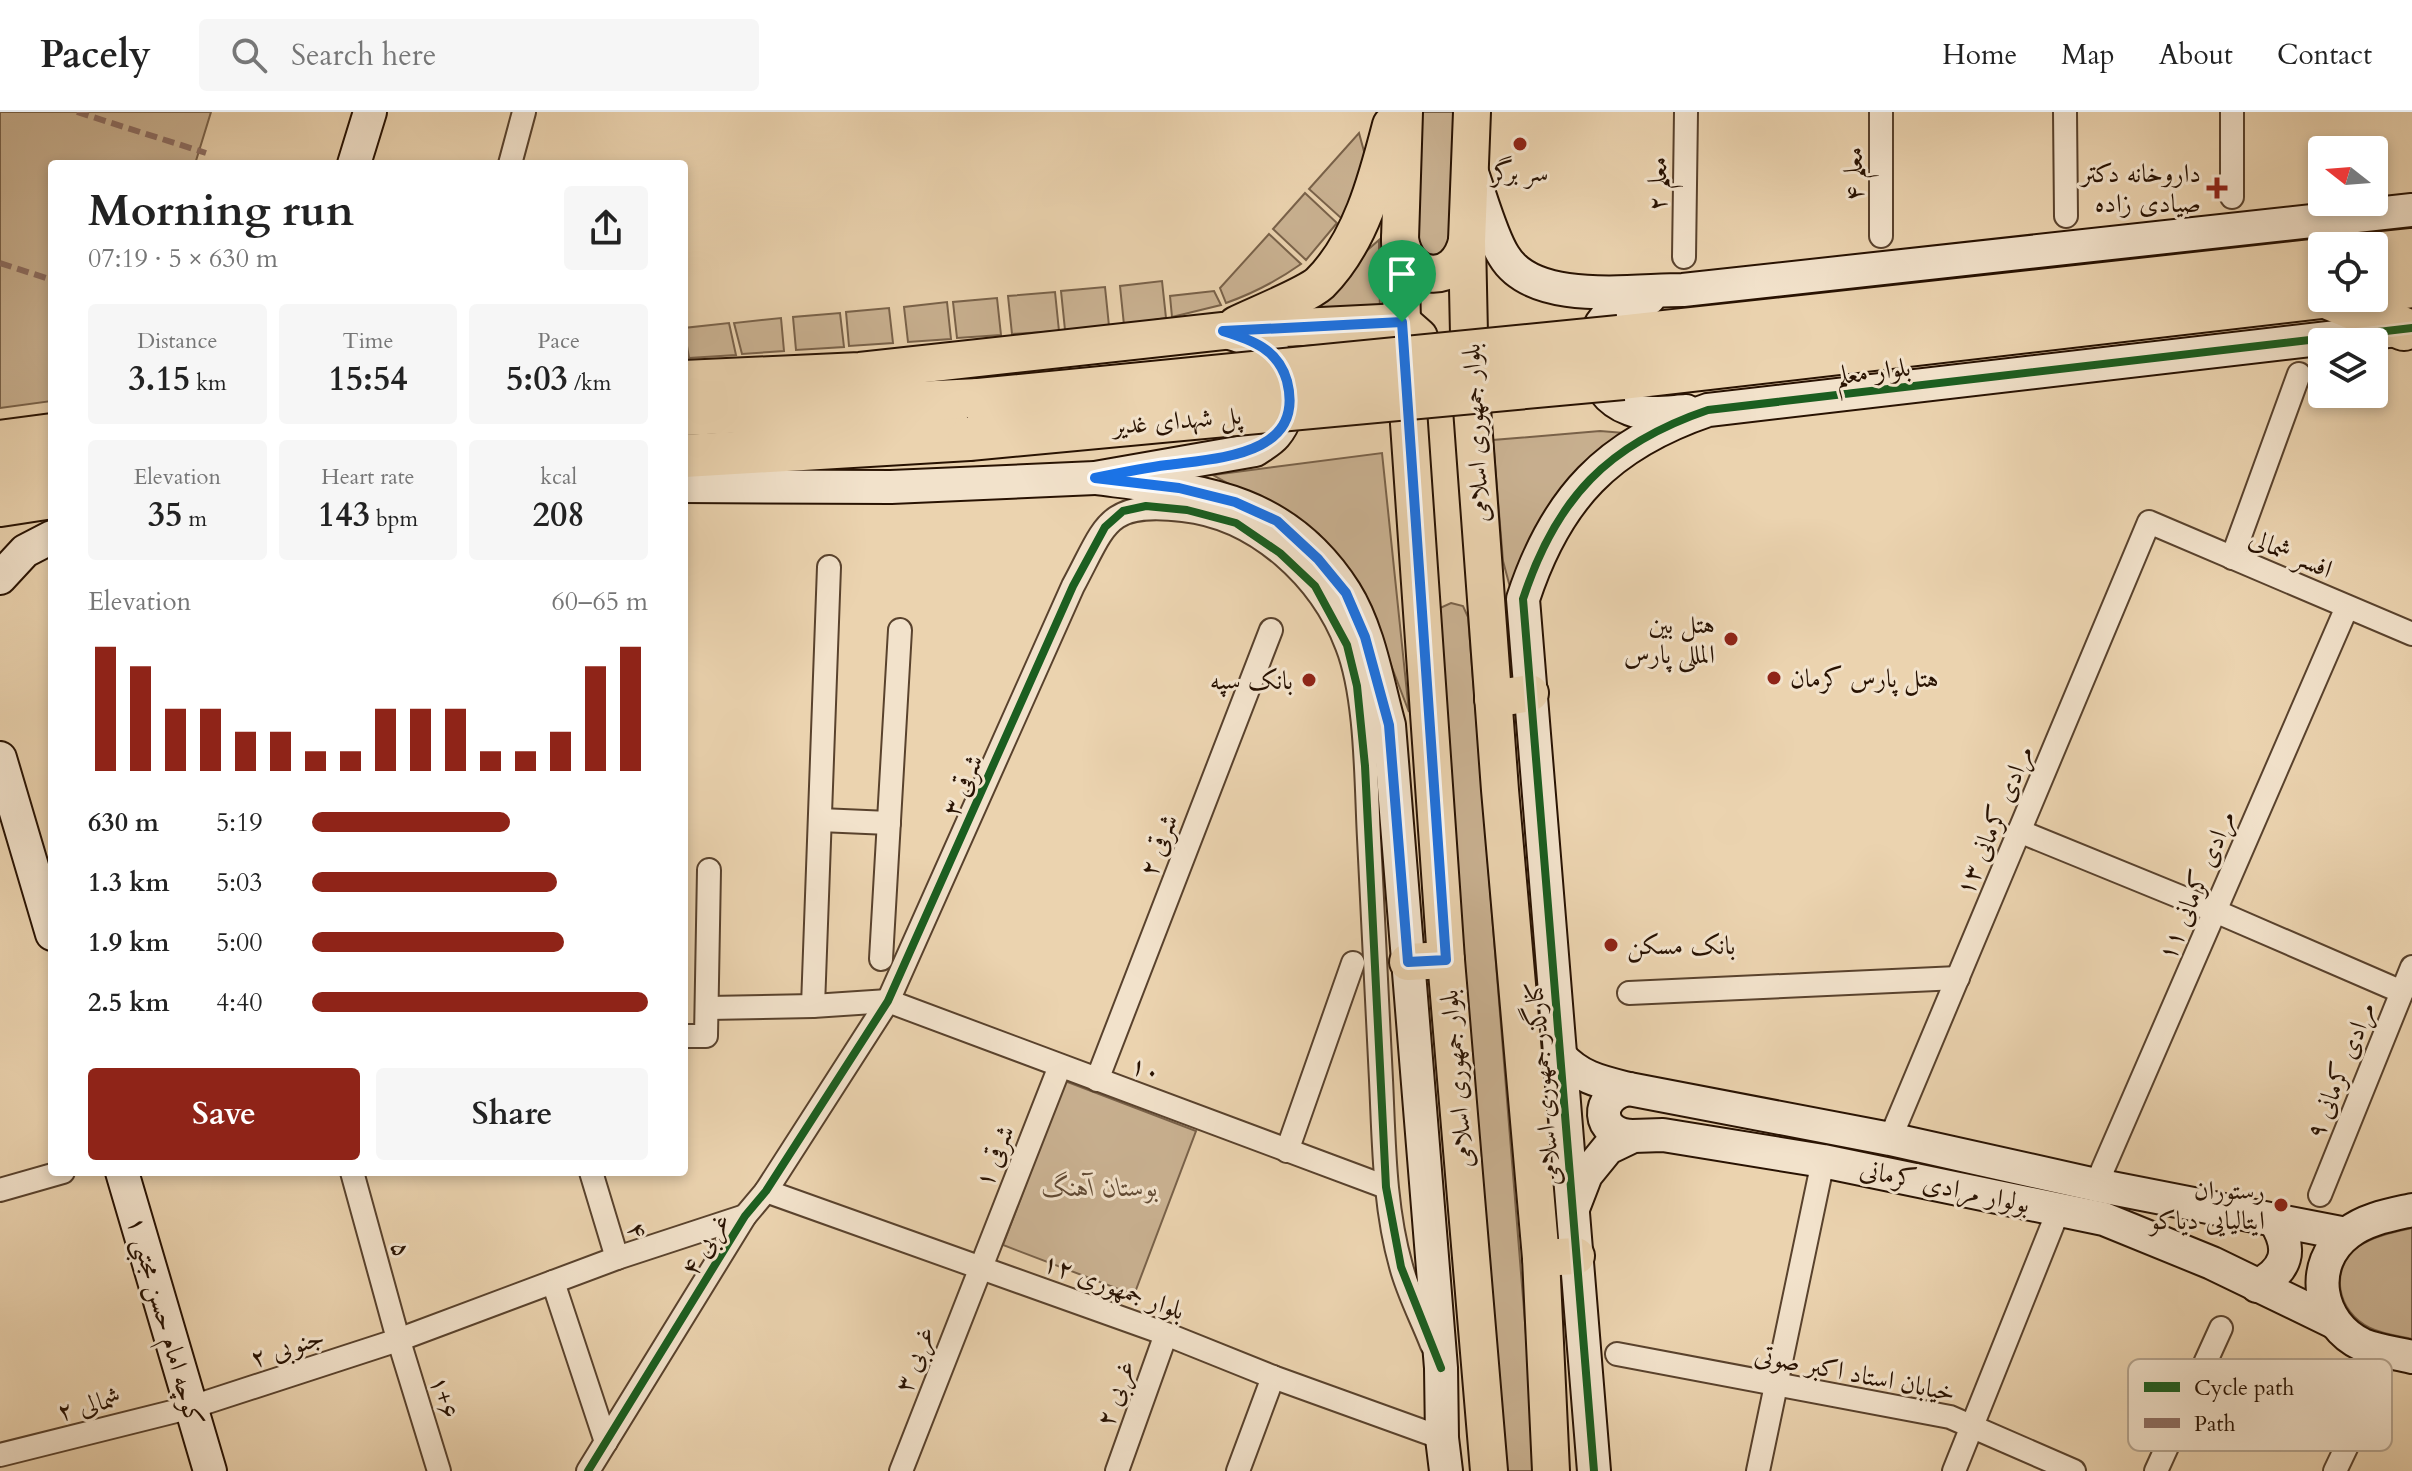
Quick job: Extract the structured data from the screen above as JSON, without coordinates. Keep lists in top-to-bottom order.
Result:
{
  "streets": {
    "highway": ["بلوار معلم", "پل شهدای غدیر"],
    "main road": ["بلوار جمهوری اسلامی"],
    "street": [
      "معلم ۴",
      "معلم ۲",
      "افسر شمالی",
      "۳ شرقی",
      "مرادی کرمانی ۱۳",
      "۲ شرقی",
      "مرادی کرمانی ۱۱",
      "۱۰",
      "مرادی کرمانی ۹",
      "کنارگذر جمهوری اسلامی",
      "شرقی ۱",
      "بولوار مرادی کرمانی",
      "۴",
      "۴ غربی",
      "۵",
      "بلوار جمهوری ۱۲",
      "کوچه امام حسن مجتبی ۱",
      "۲ جنوبی",
      "۳ غربی",
      "خیابان استاد اکبر صوتی",
      "۲ غربی",
      "۱+۶",
      "۲ شمالی"
    ]
  },
  "crossings": [
    ["بلوار معلم", "پل شهدای غدیر"],
    ["بلوار معلم", "کنارگذر جمهوری اسلامی"],
    ["افسر شمالی", "مرادی کرمانی ۱۳"],
    ["افسر شمالی", "مرادی کرمانی ۱۱"],
    ["۳ شرقی", "۱۰"],
    ["۳ شرقی", "۴ غربی"],
    ["مرادی کرمانی ۱۳", "بولوار مرادی کرمانی"],
    ["۲ شرقی", "۱۰"],
    ["مرادی کرمانی ۱۱", "بولوار مرادی کرمانی"],
    ["۱۰", "شرقی ۱"],
    ["۱۰", "۴ غربی"],
    ["کنارگذر جمهوری اسلامی", "بولوار مرادی کرمانی"],
    ["شرقی ۱", "بلوار جمهوری ۱۲"],
    ["شرقی ۱", "۳ غربی"],
    ["۴", "۲ جنوبی"],
    ["۴ غربی", "بلوار جمهوری ۱۲"],
    ["۴ غربی", "۲ جنوبی"],
    ["۵", "۲ جنوبی"],
    ["۵", "۱+۶"],
    ["بلوار جمهوری ۱۲", "۳ غربی"],
    ["بلوار جمهوری ۱۲", "۲ غربی"],
    ["کوچه امام حسن مجتبی ۱", "۲ جنوبی"],
    ["کوچه امام حسن مجتبی ۱", "۲ شمالی"],
    ["۲ جنوبی", "۱+۶"],
    ["۲ جنوبی", "۲ شمالی"]
  ],
  "parks": ["بوستان آهنگ"],
  "places": {
    "other": [
      "سر برگر",
      "هتل بین المللی پارس",
      "هتل پارس کرمان",
      "بانک سپه",
      "بانک مسکن",
      "رستوران ایتالیایی دیاکو"
    ],
    "health": ["داروخانه دکتر صیادی زاده"]
  },
  "legend": ["Cycle path", "Path"],
  "north": "left",
  "page": {
    "header": "Pacely",
    "search": "Search here",
    "nav": [
      "Home",
      "Map",
      "About",
      "Contact"
    ],
    "heading": ["Morning run", "07:19 · 5 × 630 m"],
    "stats": [
      ["Distance", "3.15 km"],
      ["Time", "15:54"],
      ["Pace", "5:03 /km"],
      ["Elevation", "35 m"],
      ["Heart rate", "143 bpm"],
      ["kcal", "208"]
    ],
    "chart": ["Elevation", "60–65 m"],
    "list": [
      {
        "name": "630 m",
        "note": "5:19"
      },
      {
        "name": "1.3 km",
        "note": "5:03"
      },
      {
        "name": "1.9 km",
        "note": "5:00"
      },
      {
        "name": "2.5 km",
        "note": "4:40"
      }
    ],
    "buttons": ["Save", "Share"]
  }
}
